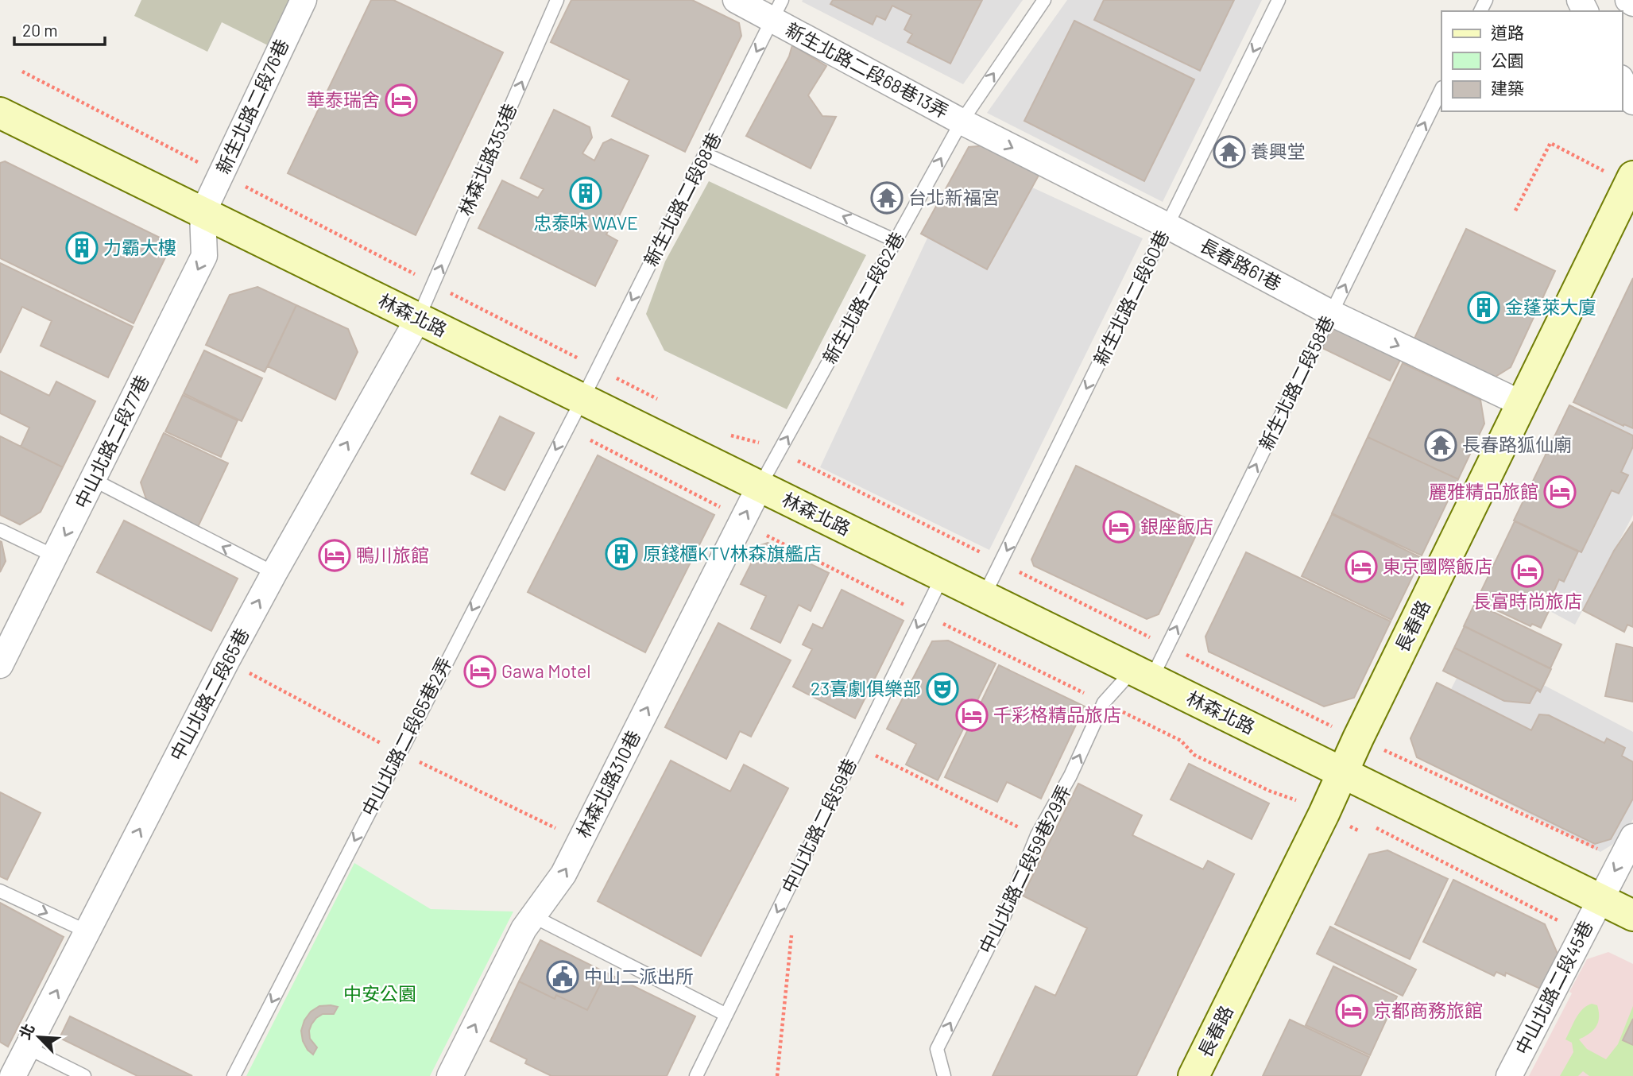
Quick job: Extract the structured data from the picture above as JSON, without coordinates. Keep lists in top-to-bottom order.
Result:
{
  "streets": {
    "street": [
      "新生北路二段68巷13弄",
      "新生北路二段76巷",
      "長春路61巷",
      "林森北路",
      "中山北路二段77巷",
      "長春路",
      "中山北路二段65巷",
      "林森北路310巷",
      "中山北路二段45巷"
    ],
    "lane": [
      "林森北路353巷",
      "新生北路二段68巷",
      "新生北路二段62巷",
      "新生北路二段60巷",
      "新生北路二段58巷",
      "中山北路二段65巷2弄",
      "中山北路二段59巷",
      "中山北路二段59巷29弄"
    ]
  },
  "crossings": [
    ["新生北路二段68巷13弄", "新生北路二段68巷"],
    ["新生北路二段68巷13弄", "長春路61巷"],
    ["新生北路二段68巷13弄", "新生北路二段62巷"],
    ["新生北路二段76巷", "林森北路"],
    ["新生北路二段76巷", "中山北路二段77巷"],
    ["林森北路353巷", "林森北路"],
    ["林森北路353巷", "中山北路二段65巷"],
    ["新生北路二段68巷", "林森北路"],
    ["新生北路二段68巷", "中山北路二段65巷2弄"],
    ["長春路61巷", "新生北路二段62巷"],
    ["長春路61巷", "新生北路二段60巷"],
    ["長春路61巷", "新生北路二段58巷"],
    ["長春路61巷", "長春路"],
    ["新生北路二段62巷", "林森北路"],
    ["新生北路二段62巷", "林森北路310巷"],
    ["新生北路二段60巷", "林森北路"],
    ["林森北路", "新生北路二段58巷"],
    ["林森北路", "中山北路二段77巷"],
    ["林森北路", "長春路"],
    ["林森北路", "中山北路二段65巷"],
    ["林森北路", "中山北路二段65巷2弄"],
    ["林森北路", "林森北路310巷"],
    ["林森北路", "中山北路二段59巷"],
    ["林森北路", "中山北路二段59巷29弄"],
    ["林森北路", "中山北路二段45巷"],
    ["新生北路二段58巷", "中山北路二段59巷29弄"]
  ],
  "one_way": [
    "林森北路353巷",
    "新生北路二段68巷",
    "長春路61巷",
    "新生北路二段62巷",
    "新生北路二段60巷",
    "新生北路二段58巷",
    "中山北路二段77巷",
    "中山北路二段65巷",
    "中山北路二段65巷2弄",
    "林森北路310巷",
    "中山北路二段59巷",
    "中山北路二段59巷29弄"
  ],
  "parks": ["中安公園"],
  "places": {
    "hotel": [
      "華泰瑞舍",
      "麗雅精品旅館",
      "銀座飯店",
      "鴨川旅館",
      "東京國際飯店",
      "長富時尚旅店",
      "Gawa Motel",
      "千彩格精品旅店",
      "京都商務旅館"
    ],
    "temple": ["養興堂", "台北新福宮", "長春路狐仙廟"],
    "building": [
      "忠泰味 WAVE",
      "力霸大樓",
      "金蓬萊大廈",
      "原錢櫃KTV林森旗艦店"
    ],
    "theatre": ["23喜劇俱樂部"],
    "public building": ["中山二派出所"]
  },
  "legend": ["道路", "公園", "建築"],
  "scale_bar": "20 m",
  "north": "top left"
}
